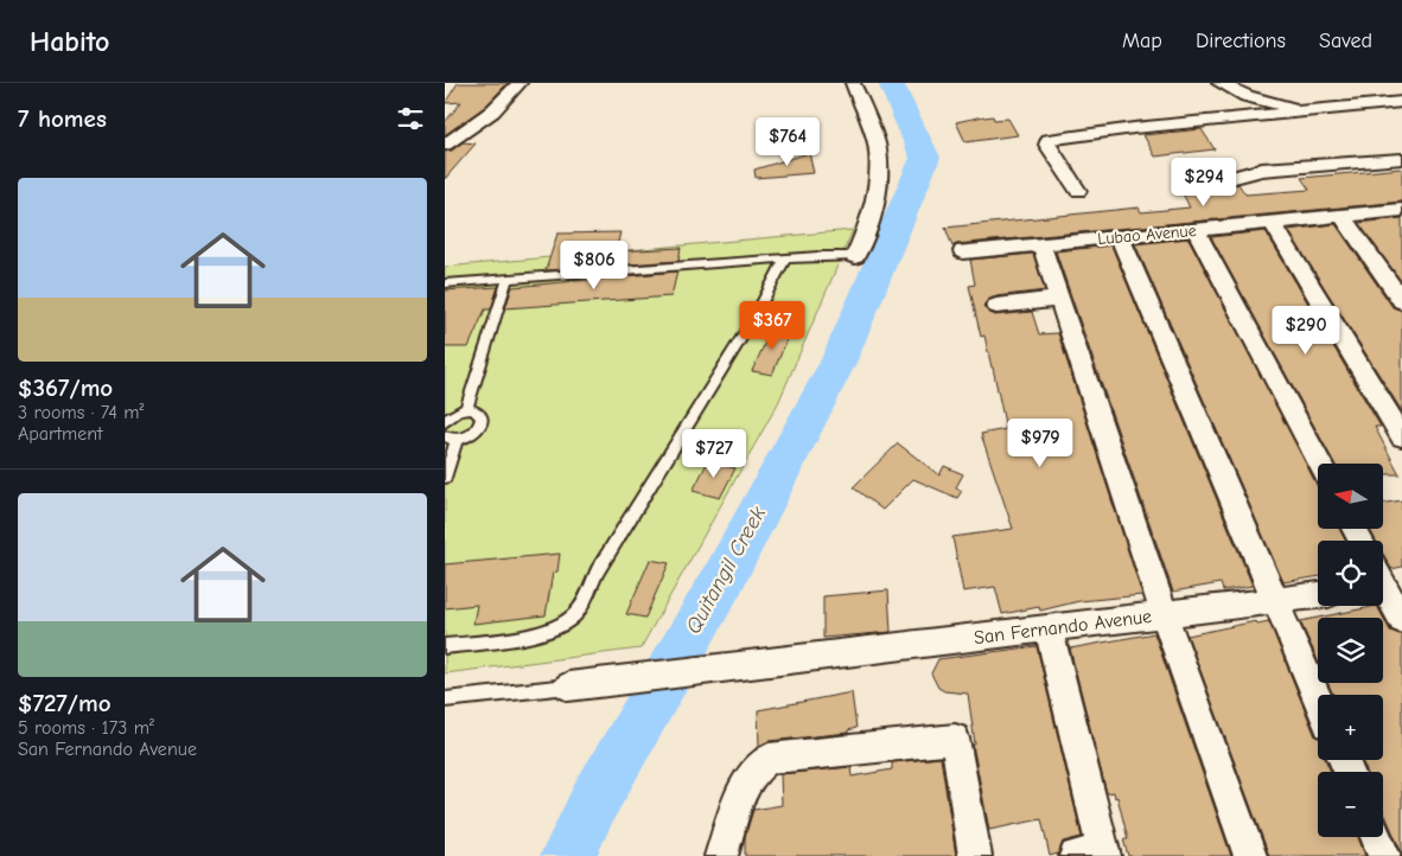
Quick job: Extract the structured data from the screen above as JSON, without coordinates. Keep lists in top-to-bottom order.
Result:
{
  "streets": {
    "street": ["Lubao Avenue", "San Fernando Avenue"]
  },
  "water": ["Quitangil Creek"],
  "north": "left",
  "page": {
    "header": "Habito",
    "nav": ["Map", "Directions", "Saved"],
    "heading": "7 homes",
    "price": [
      "$764",
      "$294",
      "$806",
      "$367",
      "$290",
      "$979",
      "$727"
    ],
    "list": [
      {
        "name": "$367/mo",
        "note": "3 rooms · 74 m² · Apartment"
      },
      {
        "name": "$727/mo",
        "note": "5 rooms · 173 m² · San Fernando Avenue"
      }
    ],
    "map_buttons": ["+", "−"]
  }
}
